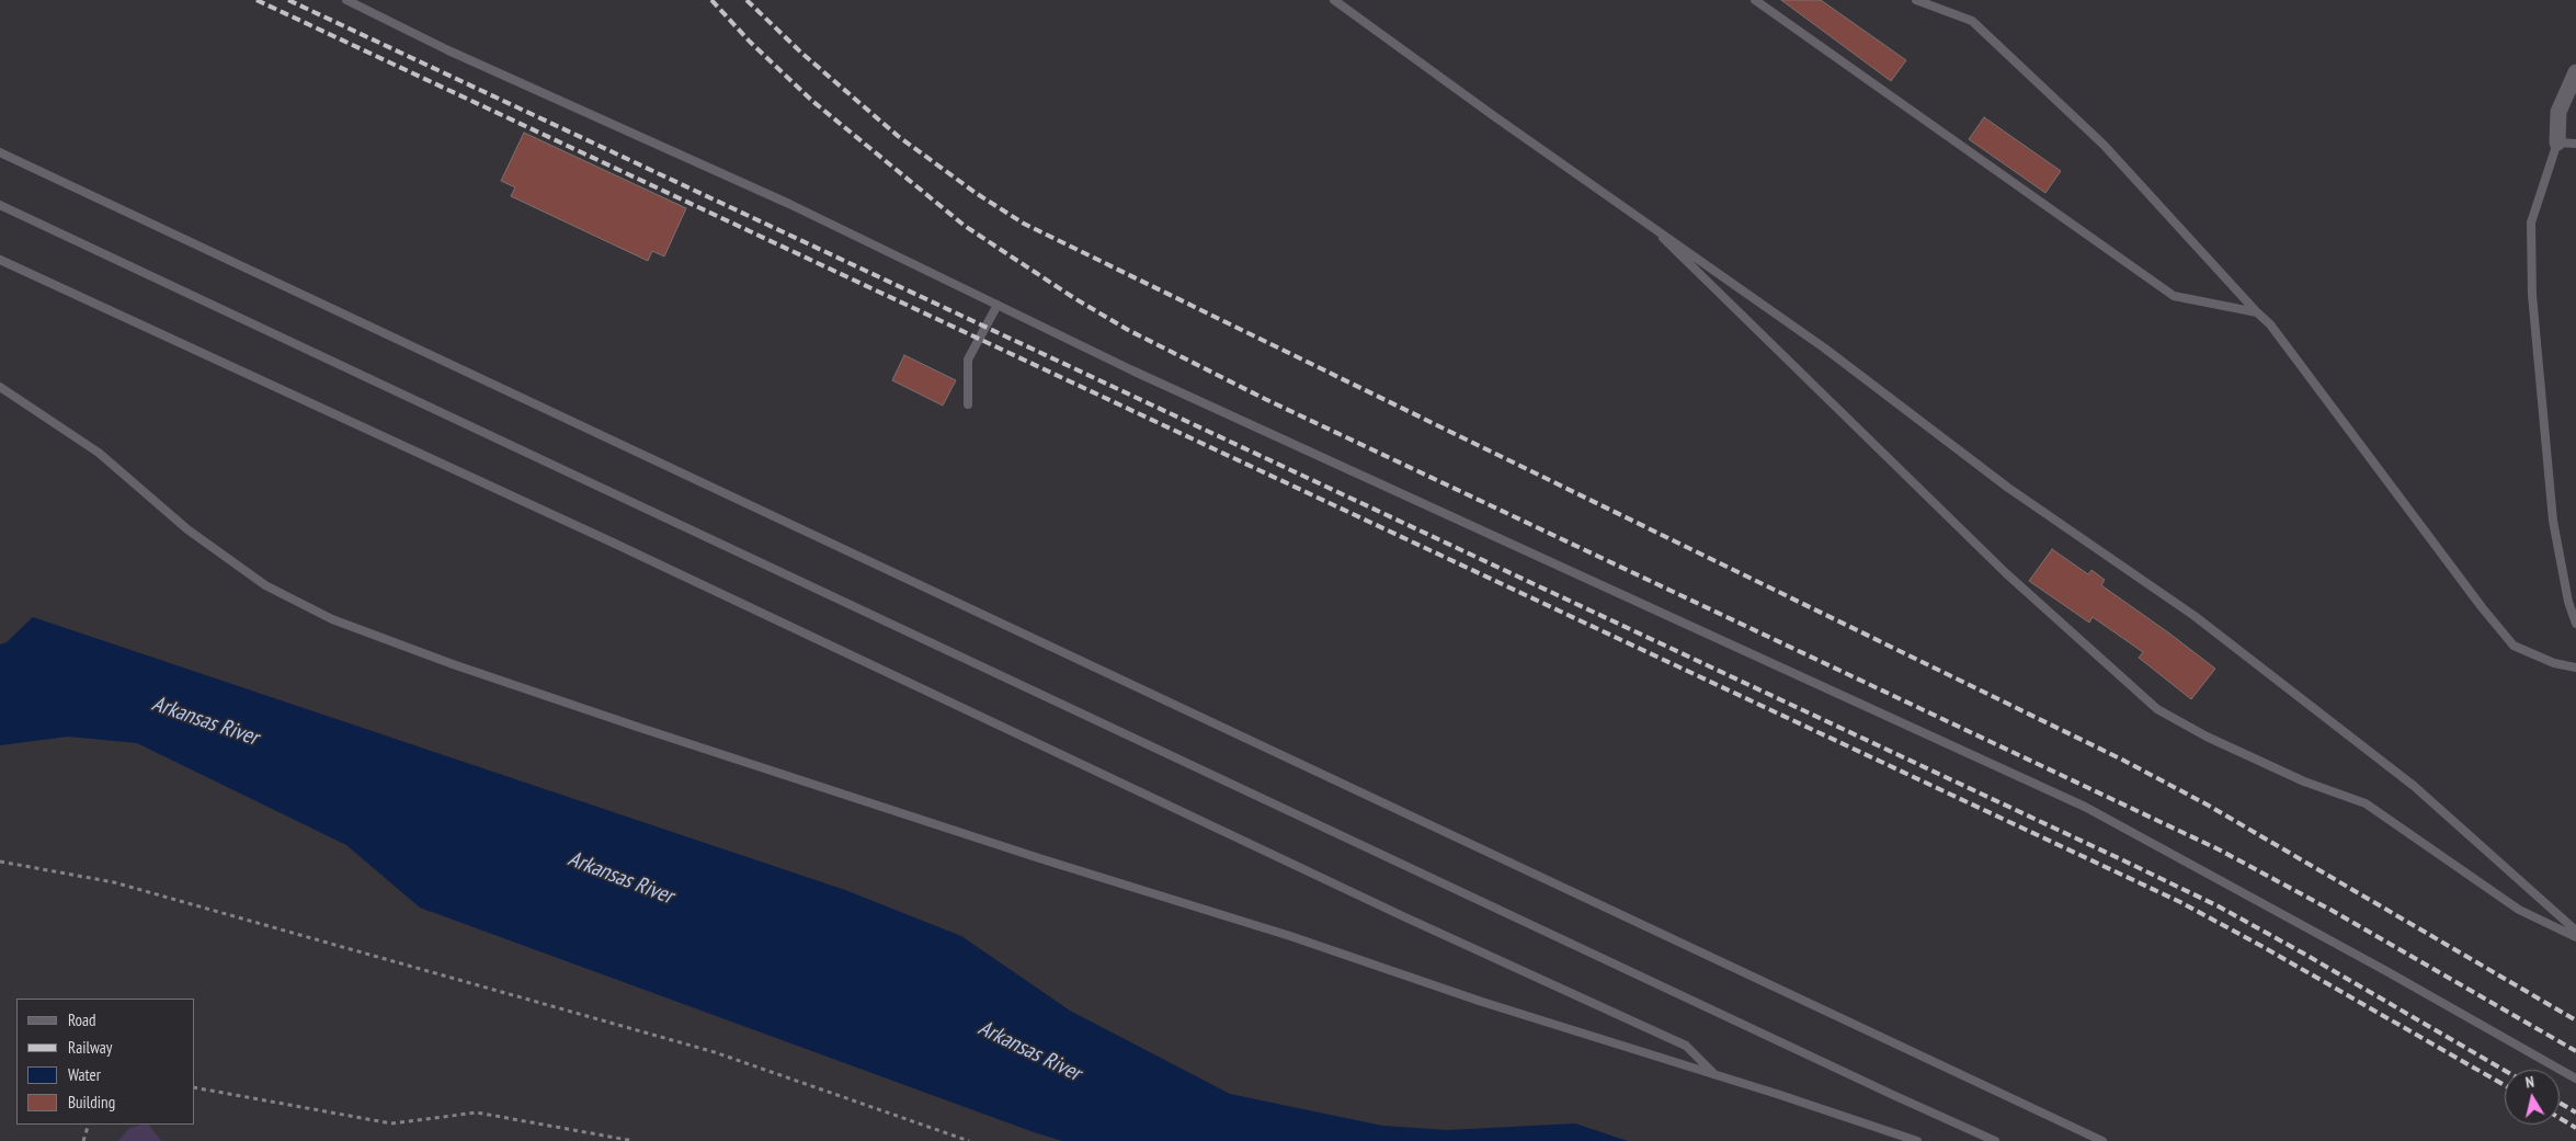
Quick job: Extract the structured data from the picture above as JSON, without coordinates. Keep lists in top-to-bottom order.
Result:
{
  "water": ["Arkansas River"],
  "legend": [
    "Road",
    "Railway",
    "Water",
    "Building"
  ],
  "north": "top"
}
